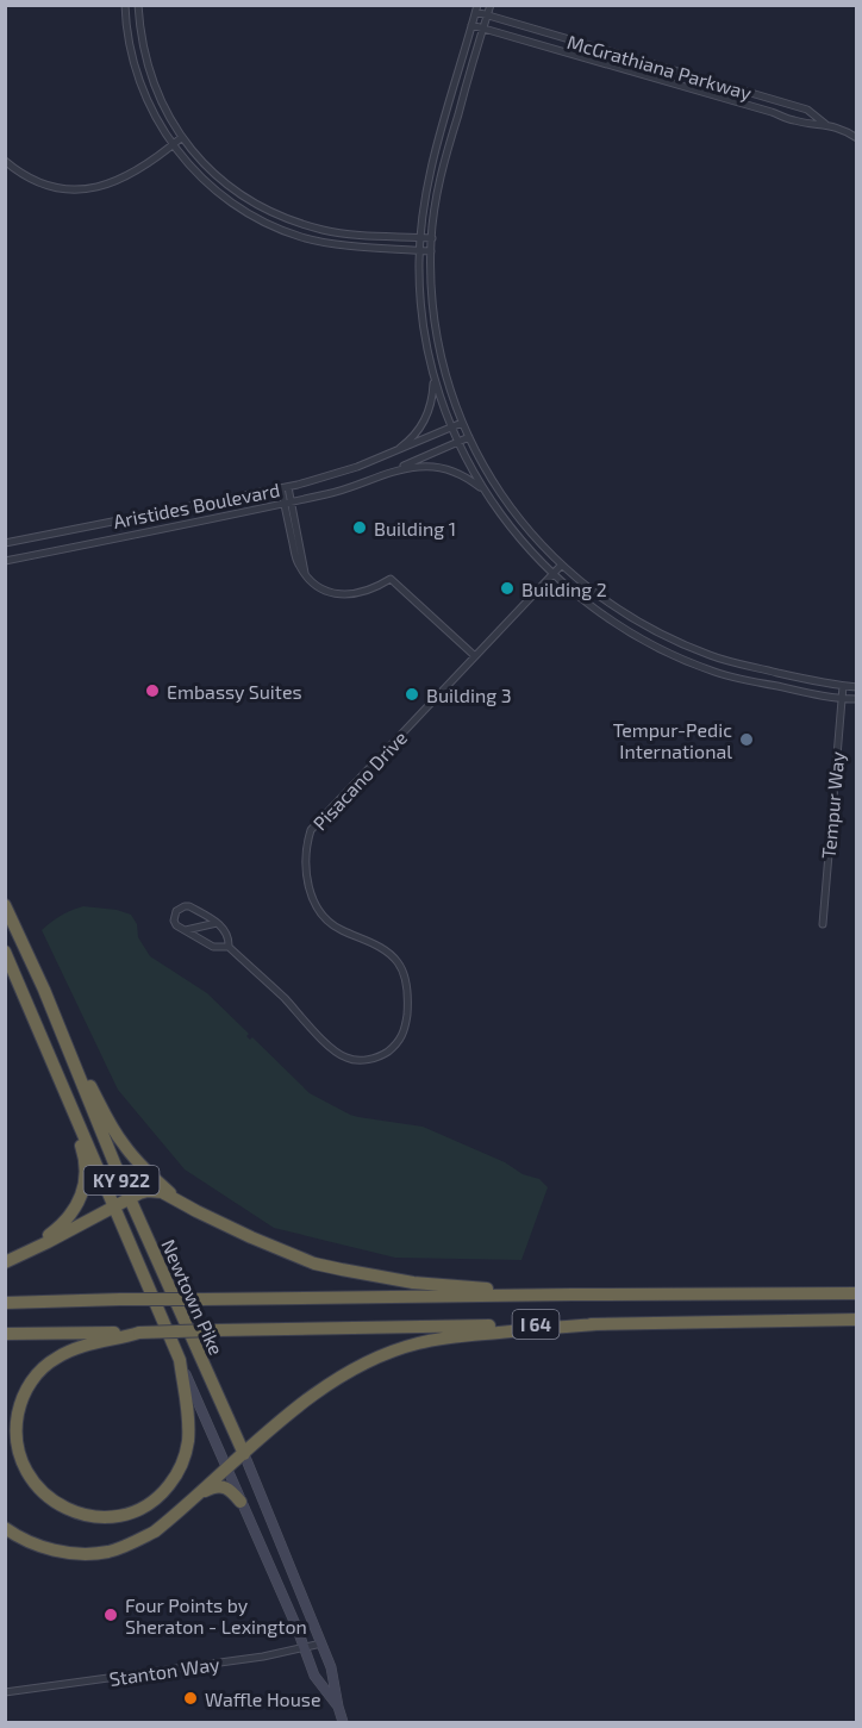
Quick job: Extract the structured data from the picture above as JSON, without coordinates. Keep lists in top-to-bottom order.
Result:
{
  "streets": {
    "highway": ["KY 922", "Newtown Pike", "I 64"],
    "street": [
      "McGrathiana Parkway",
      "Aristides Boulevard",
      "Pisacano Drive",
      "Tempur Way",
      "Stanton Way"
    ]
  },
  "crossings": [
    ["McGrathiana Parkway", "Aristides Boulevard"],
    ["McGrathiana Parkway", "Pisacano Drive"],
    ["McGrathiana Parkway", "Tempur Way"],
    ["Newtown Pike", "Stanton Way"]
  ],
  "places": [
    "Building 1",
    "Building 2",
    "Embassy Suites",
    "Building 3",
    "Tempur-Pedic International",
    "Four Points by Sheraton - Lexington",
    "Waffle House"
  ]
}
